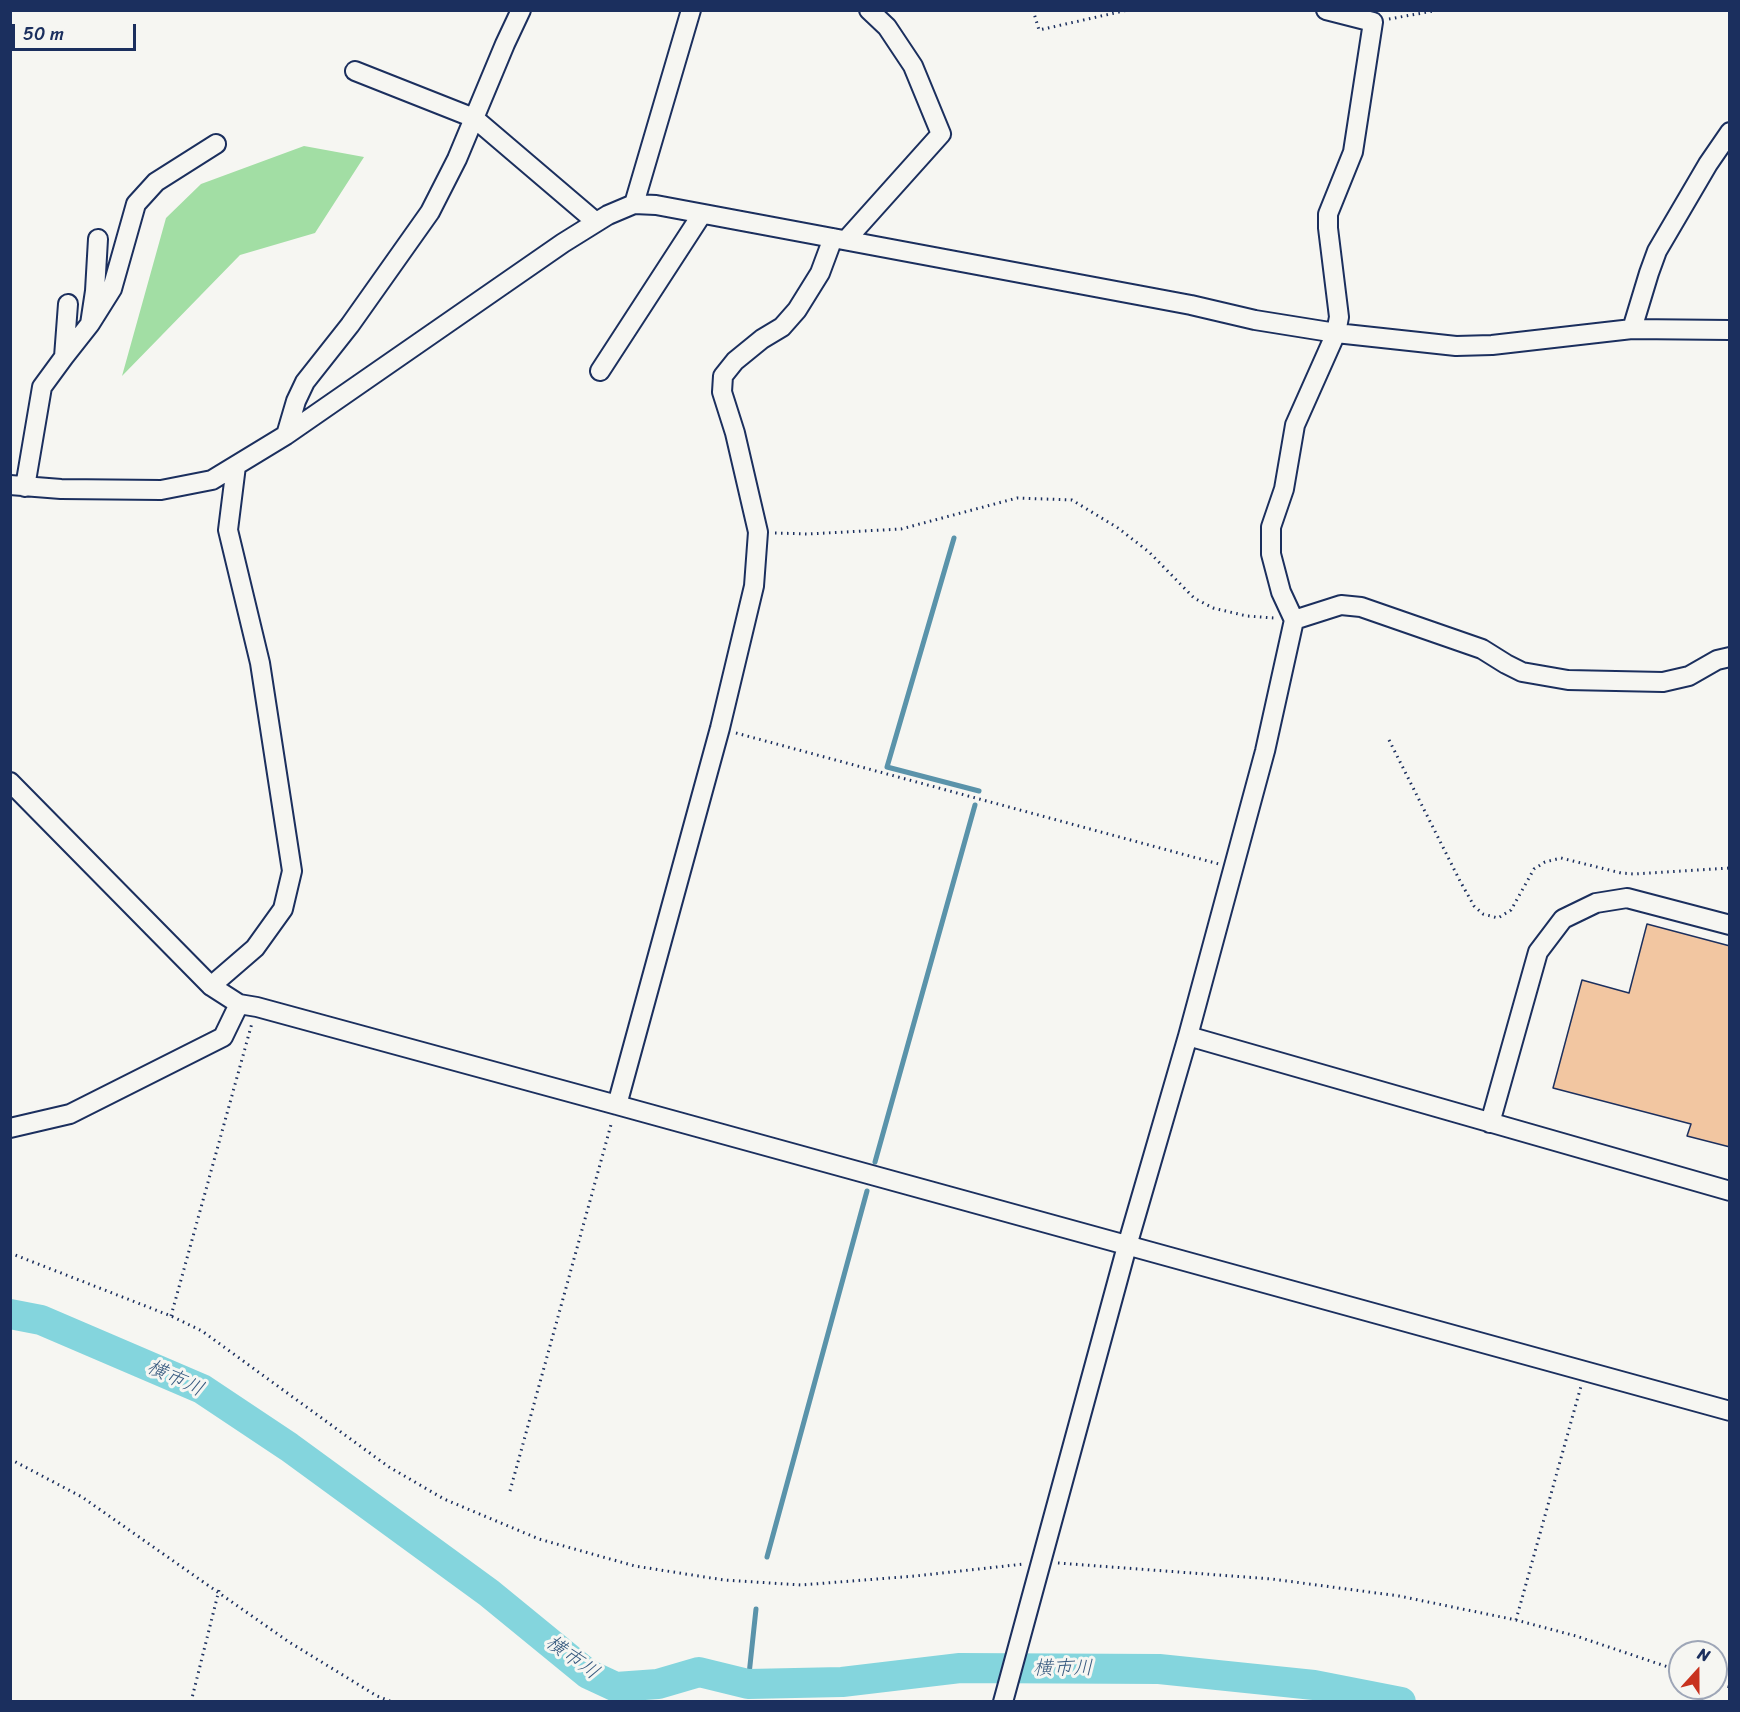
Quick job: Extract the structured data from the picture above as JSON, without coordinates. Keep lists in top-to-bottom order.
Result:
{
  "water": ["横市川"],
  "scale_bar": "50 m",
  "north": "top"
}
